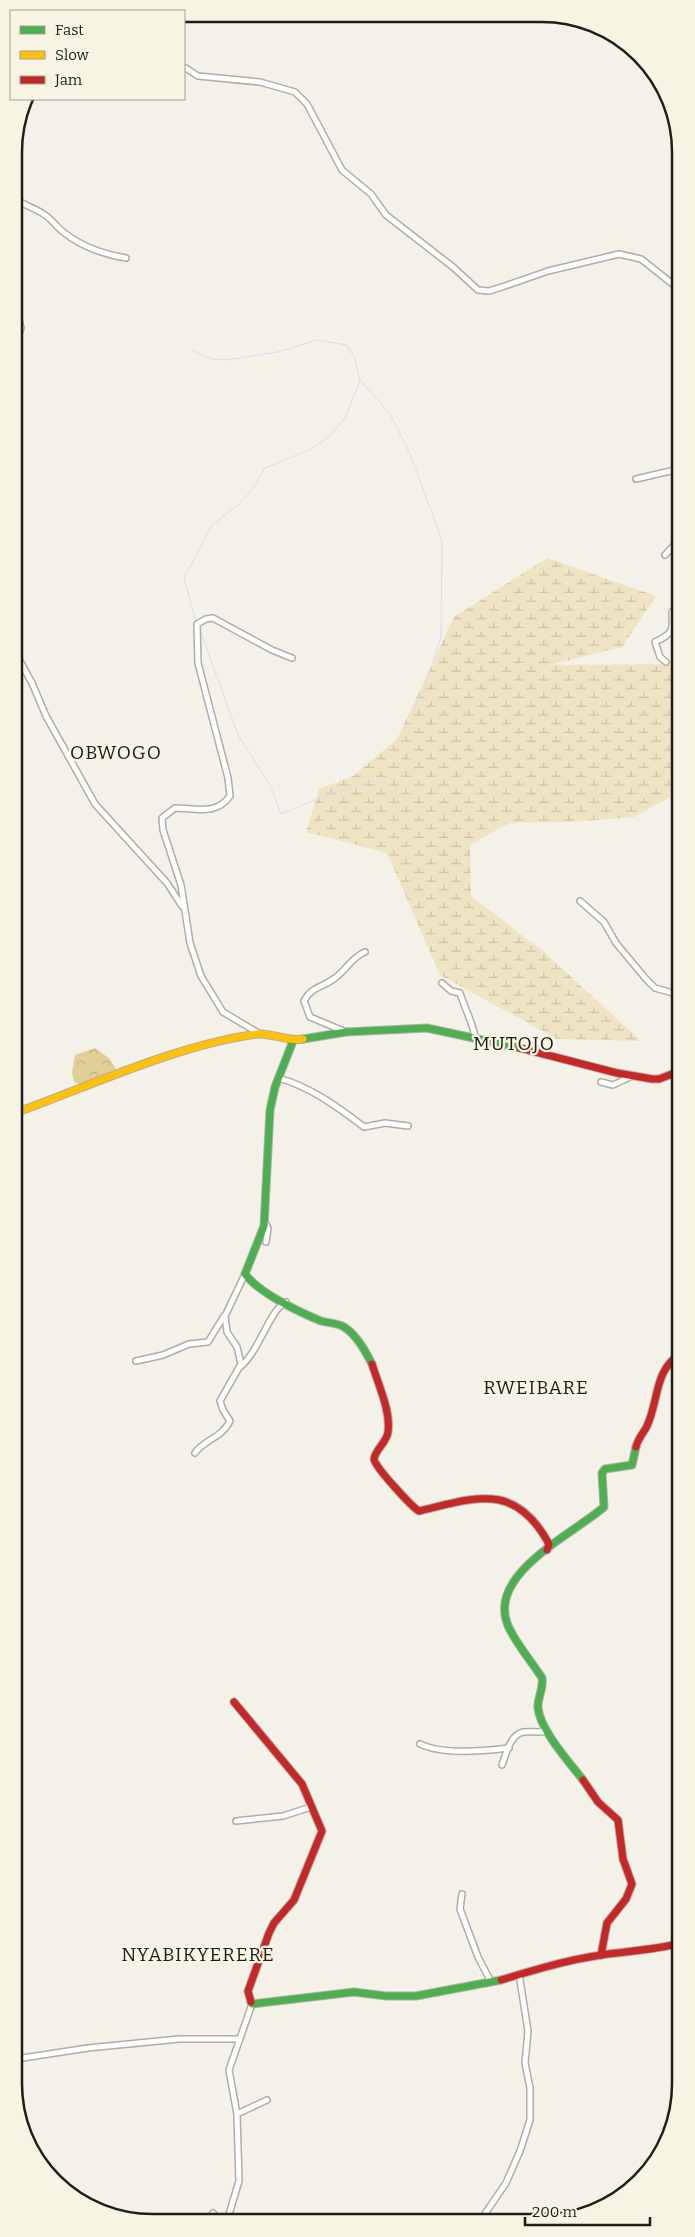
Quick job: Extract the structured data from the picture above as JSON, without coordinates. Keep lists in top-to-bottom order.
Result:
{
  "districts": [
    "OBWOGO",
    "MUTOJO",
    "RWEIBARE",
    "NYABIKYERERE"
  ],
  "legend": ["Fast", "Slow", "Jam"],
  "scale_bar": "200 m"
}
